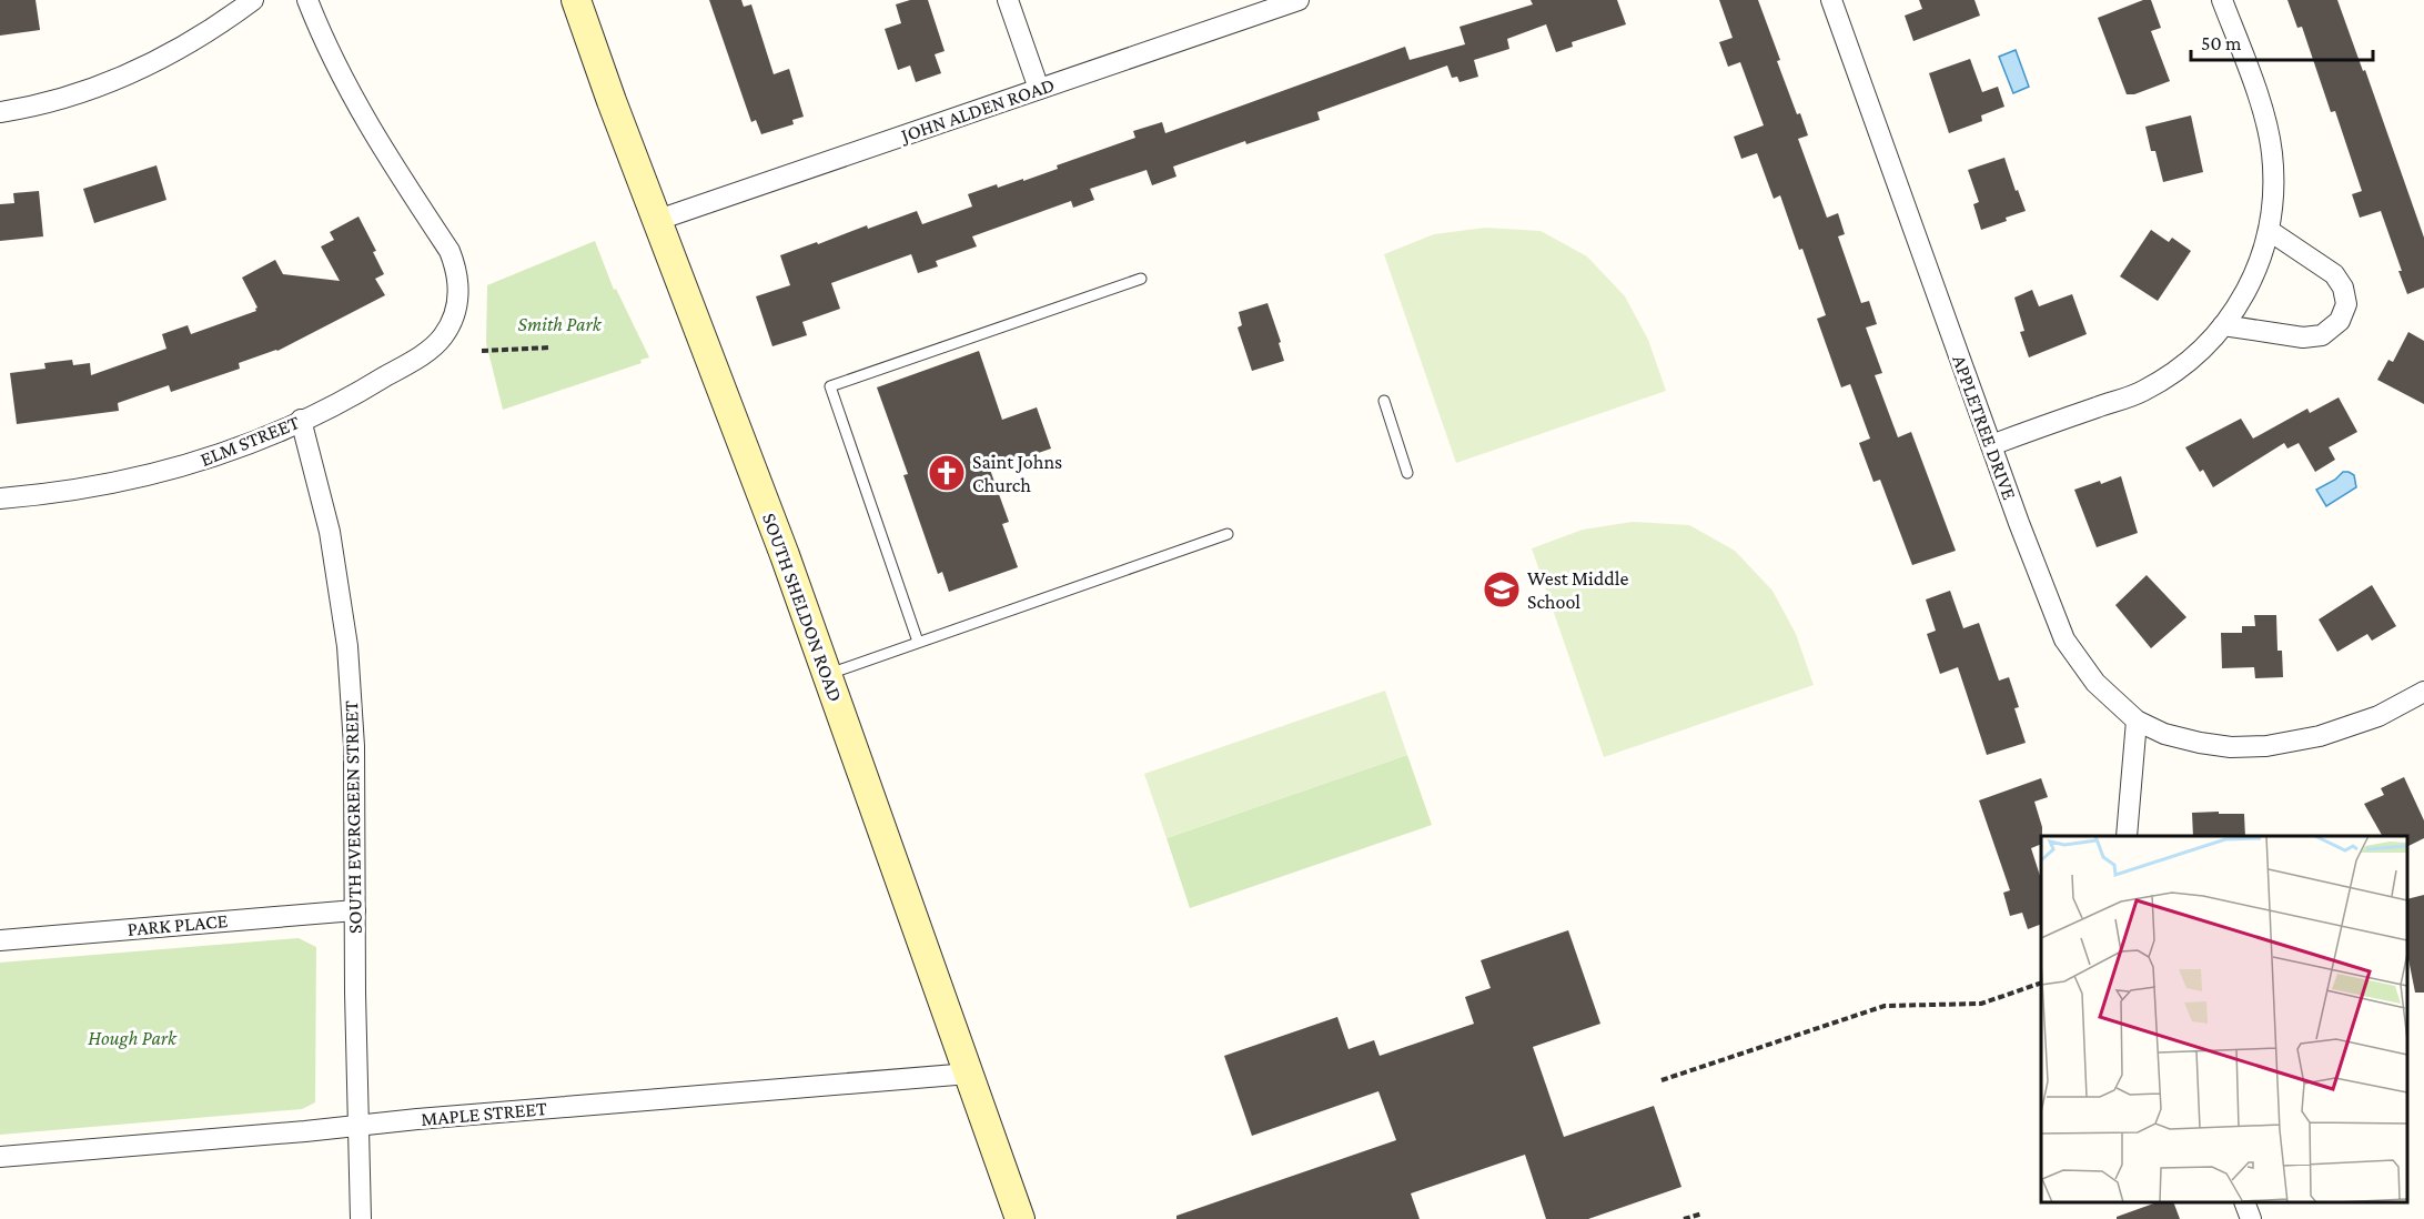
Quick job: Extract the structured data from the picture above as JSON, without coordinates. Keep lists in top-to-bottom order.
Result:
{
  "streets": {
    "main road": ["SOUTH SHELDON ROAD"],
    "street": [
      "JOHN ALDEN ROAD",
      "APPLETREE DRIVE",
      "ELM STREET",
      "SOUTH EVERGREEN STREET",
      "PARK PLACE",
      "MAPLE STREET"
    ]
  },
  "crossings": [
    ["JOHN ALDEN ROAD", "SOUTH SHELDON ROAD"],
    ["ELM STREET", "SOUTH EVERGREEN STREET"],
    ["SOUTH SHELDON ROAD", "MAPLE STREET"],
    ["SOUTH EVERGREEN STREET", "PARK PLACE"],
    ["SOUTH EVERGREEN STREET", "MAPLE STREET"]
  ],
  "parks": ["Smith Park", "Hough Park"],
  "places": {
    "church": ["Saint Johns Church"],
    "school or university": ["West Middle School"]
  },
  "scale_bar": "50 m"
}
